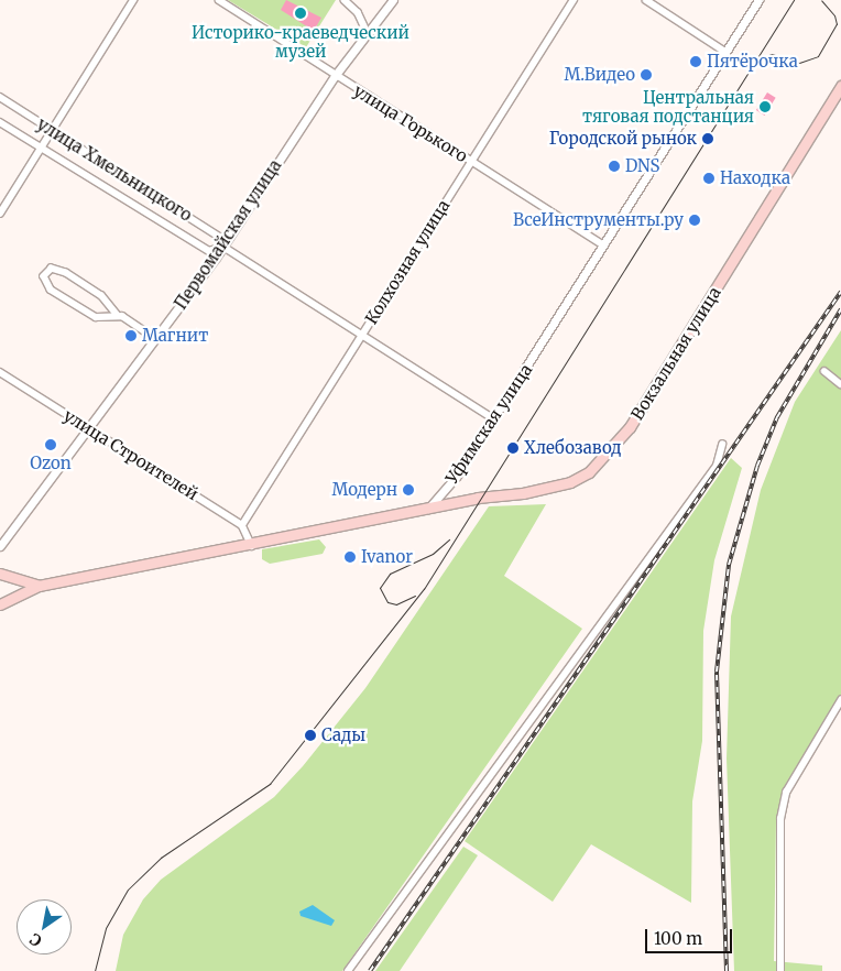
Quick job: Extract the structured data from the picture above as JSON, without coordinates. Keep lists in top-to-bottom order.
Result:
{
  "streets": {
    "main road": ["Вокзальная улица"],
    "street": [
      "улица Горького",
      "улица Хмельницкого",
      "Первомайская улица",
      "Колхозная улица",
      "Уфимская улица",
      "улица Строителей"
    ]
  },
  "crossings": [
    ["улица Горького", "Первомайская улица"],
    ["улица Горького", "Колхозная улица"],
    ["улица Горького", "Уфимская улица"],
    ["улица Хмельницкого", "Первомайская улица"],
    ["улица Хмельницкого", "Колхозная улица"],
    ["улица Хмельницкого", "Уфимская улица"],
    ["Первомайская улица", "улица Строителей"],
    ["Колхозная улица", "улица Строителей"],
    ["Вокзальная улица", "Уфимская улица"]
  ],
  "places": [
    "Историко-краеведческий музей",
    "Пятёрочка",
    "М.Видео",
    "Центральная тяговая подстанция",
    "Городской рынок",
    "DNS",
    "Находка",
    "ВсеИнструменты.ру",
    "Магнит",
    "Ozon",
    "Хлебозавод",
    "Модерн",
    "Ivanor",
    "Сады"
  ],
  "scale_bar": "100 m",
  "north": "bottom left"
}
